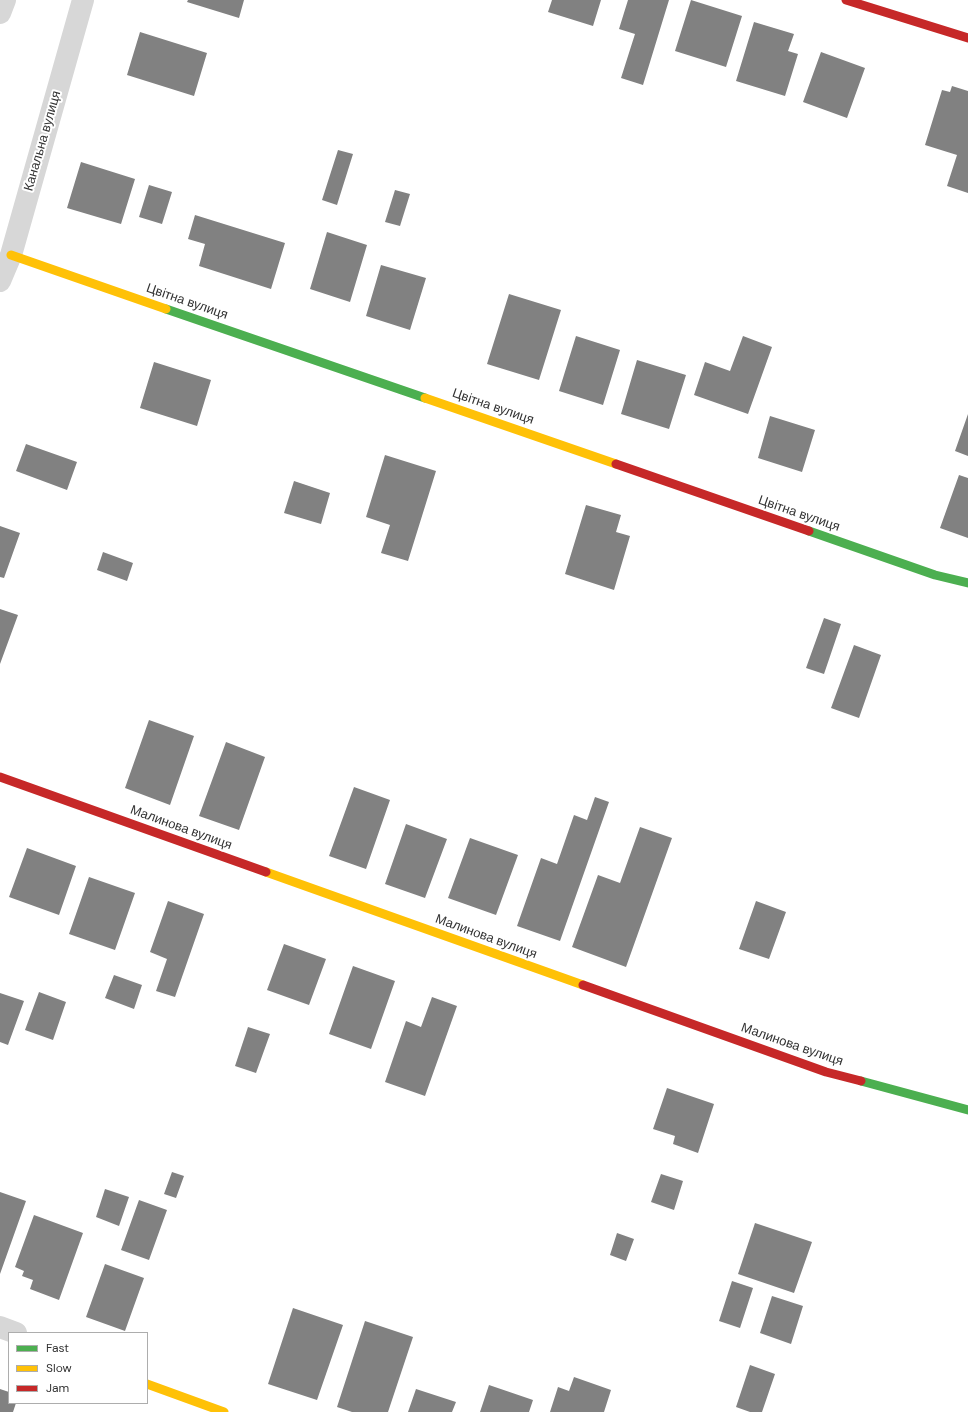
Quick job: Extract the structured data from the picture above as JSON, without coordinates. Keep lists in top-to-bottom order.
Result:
{
  "streets": {
    "street": ["Канальна вулиця", "Цвітна вулиця", "Малинова вулиця"]
  },
  "crossings": [
    ["Канальна вулиця", "Цвітна вулиця"]
  ],
  "legend": ["Fast", "Slow", "Jam"]
}
